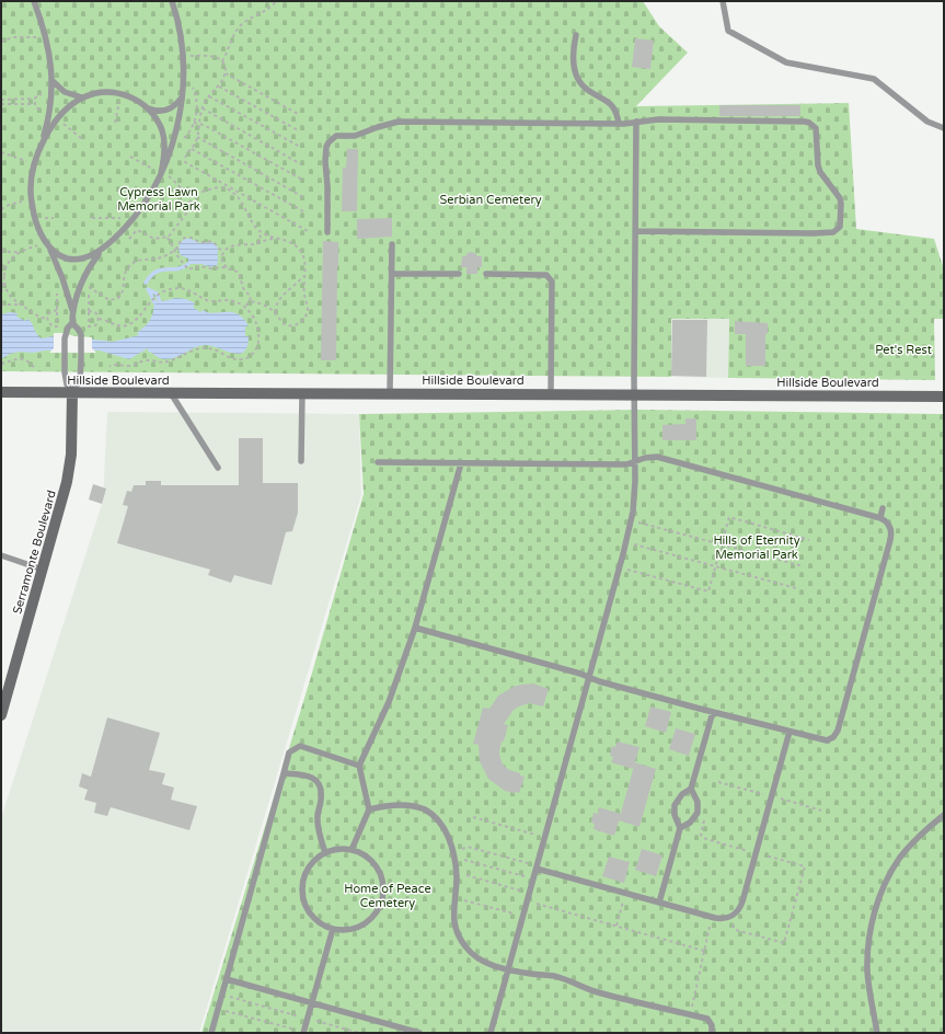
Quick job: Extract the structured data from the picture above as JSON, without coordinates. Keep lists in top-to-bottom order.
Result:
{
  "streets": {
    "main road": ["Hillside Boulevard", "Serramonte Boulevard"]
  },
  "crossings": [
    ["Hillside Boulevard", "Serramonte Boulevard"]
  ],
  "parks": [
    "Cypress Lawn Memorial Park",
    "Serbian Cemetery",
    "Pet's Rest",
    "Hills of Eternity Memorial Park",
    "Home of Peace Cemetery"
  ]
}
